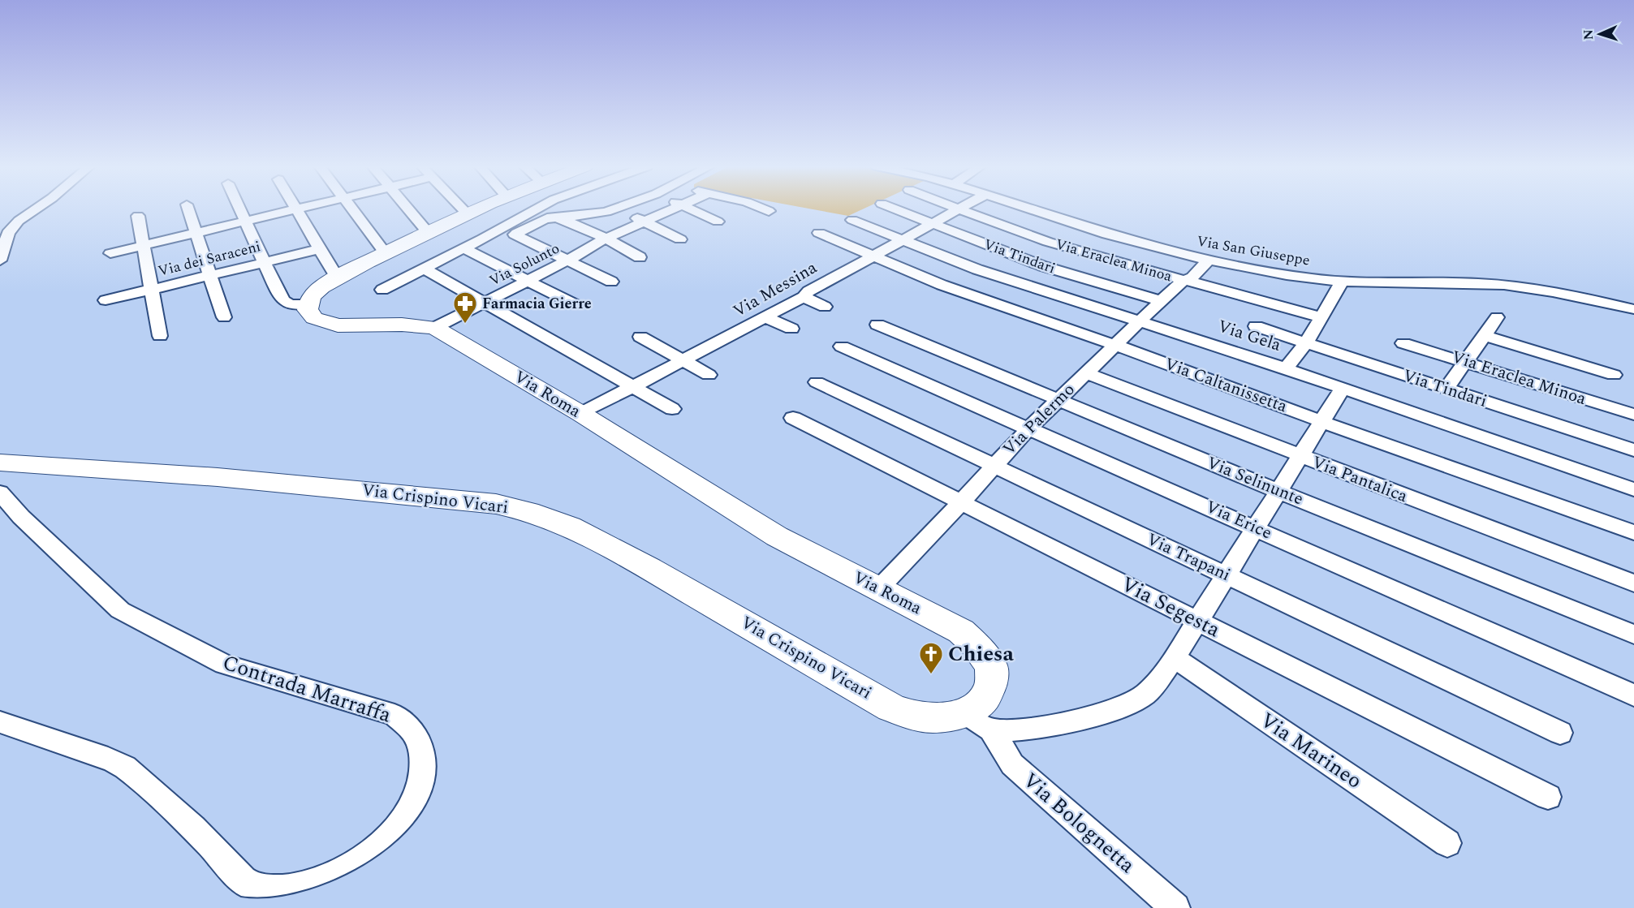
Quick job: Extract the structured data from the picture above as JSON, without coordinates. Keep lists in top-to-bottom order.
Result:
{
  "streets": {
    "street": [
      "Via San Giuseppe",
      "Via Tindari",
      "Via dei Saraceni",
      "Via Eraclea Minoa",
      "Via Solunto",
      "Via Messina",
      "Via Gela",
      "Via Caltanissetta",
      "Via Roma",
      "Via Palermo",
      "Via Pantalica",
      "Via Selinunte",
      "Via Crispino Vicari",
      "Via Erice",
      "Via Trapani",
      "Via Segesta",
      "Contrada Marraffa",
      "Via Marineo",
      "Via Bolognetta"
    ]
  },
  "crossings": [
    ["Via San Giuseppe", "Via Palermo"],
    ["Via Tindari", "Via Messina"],
    ["Via Tindari", "Via Palermo"],
    ["Via Eraclea Minoa", "Via Messina"],
    ["Via Eraclea Minoa", "Via Palermo"],
    ["Via Solunto", "Via Roma"],
    ["Via Messina", "Via Gela"],
    ["Via Messina", "Via Caltanissetta"],
    ["Via Messina", "Via Roma"],
    ["Via Gela", "Via Palermo"],
    ["Via Caltanissetta", "Via Palermo"],
    ["Via Roma", "Via Palermo"],
    ["Via Roma", "Via Crispino Vicari"],
    ["Via Palermo", "Via Pantalica"],
    ["Via Palermo", "Via Selinunte"],
    ["Via Palermo", "Via Erice"],
    ["Via Palermo", "Via Trapani"],
    ["Via Palermo", "Via Segesta"]
  ],
  "places": {
    "pharmacy": ["Farmacia Gierre"],
    "church": ["Chiesa"]
  },
  "north": "left"
}
